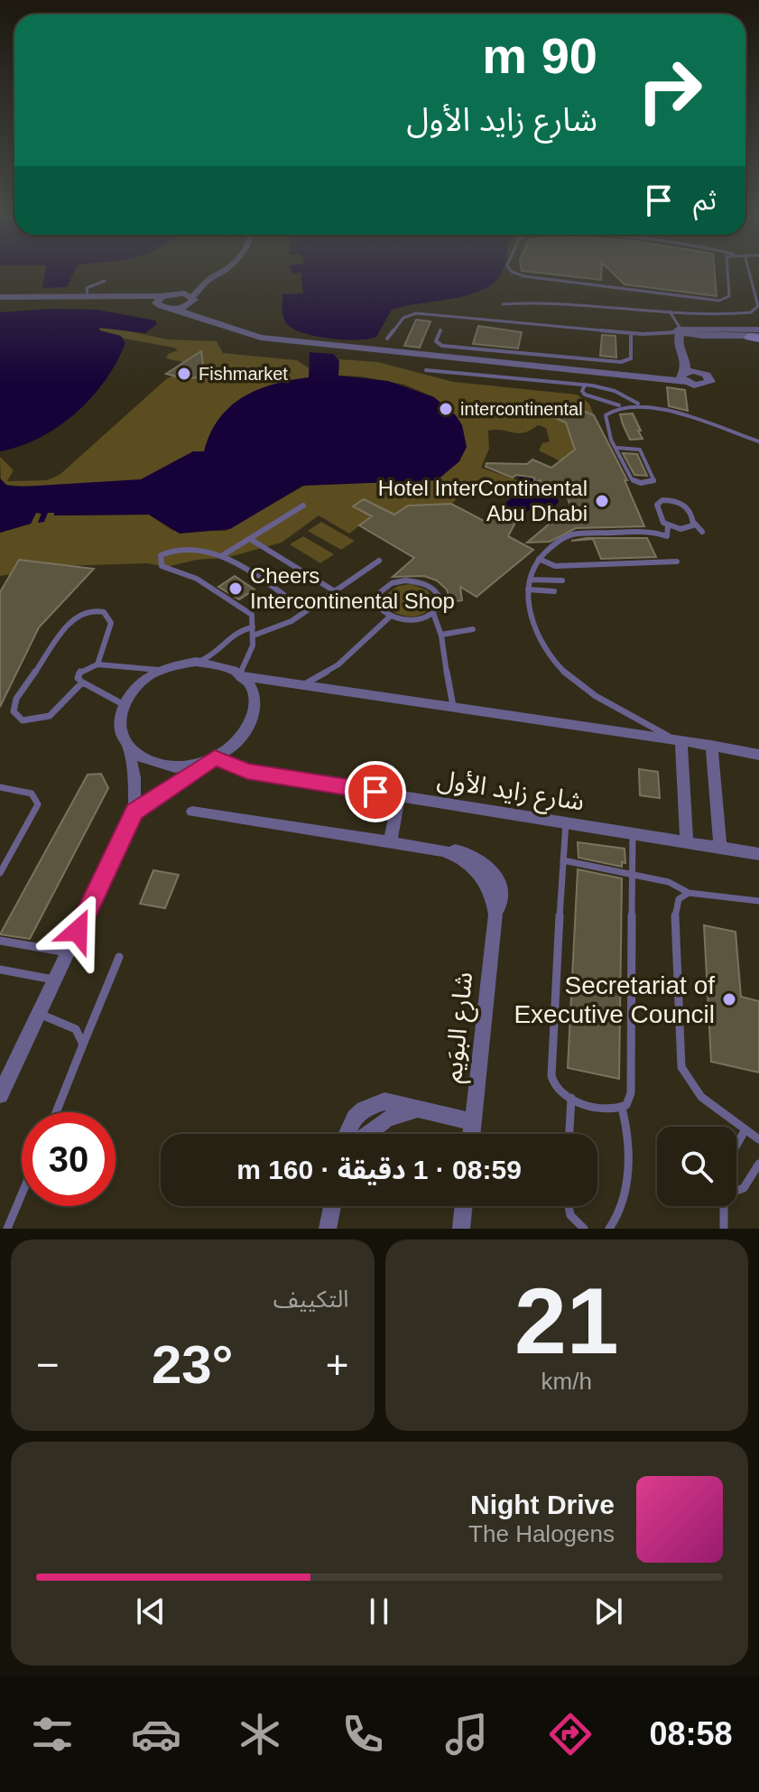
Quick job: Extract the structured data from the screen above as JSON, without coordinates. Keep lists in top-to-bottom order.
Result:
{
  "streets": {
    "street": ["شارع زايد الأول", "شارع البوَيم"]
  },
  "places": [
    "Fishmarket",
    "intercontinental",
    "Hotel InterContinental Abu Dhabi",
    "Cheers Intercontinental Shop",
    "Secretariat of Executive Council"
  ],
  "page": {
    "turn": ["90 m", "شارع زايد الأول"],
    "then": "ثم",
    "limit": "30",
    "trip": "08:59 · 1 دقيقة · 160 m",
    "tile": [
      ["21", "km/h"],
      "التكييف"
    ],
    "heat": ["−", "23°", "+"],
    "song": ["Night Drive", "The Halogens"],
    "tabs": "08:58"
  }
}
